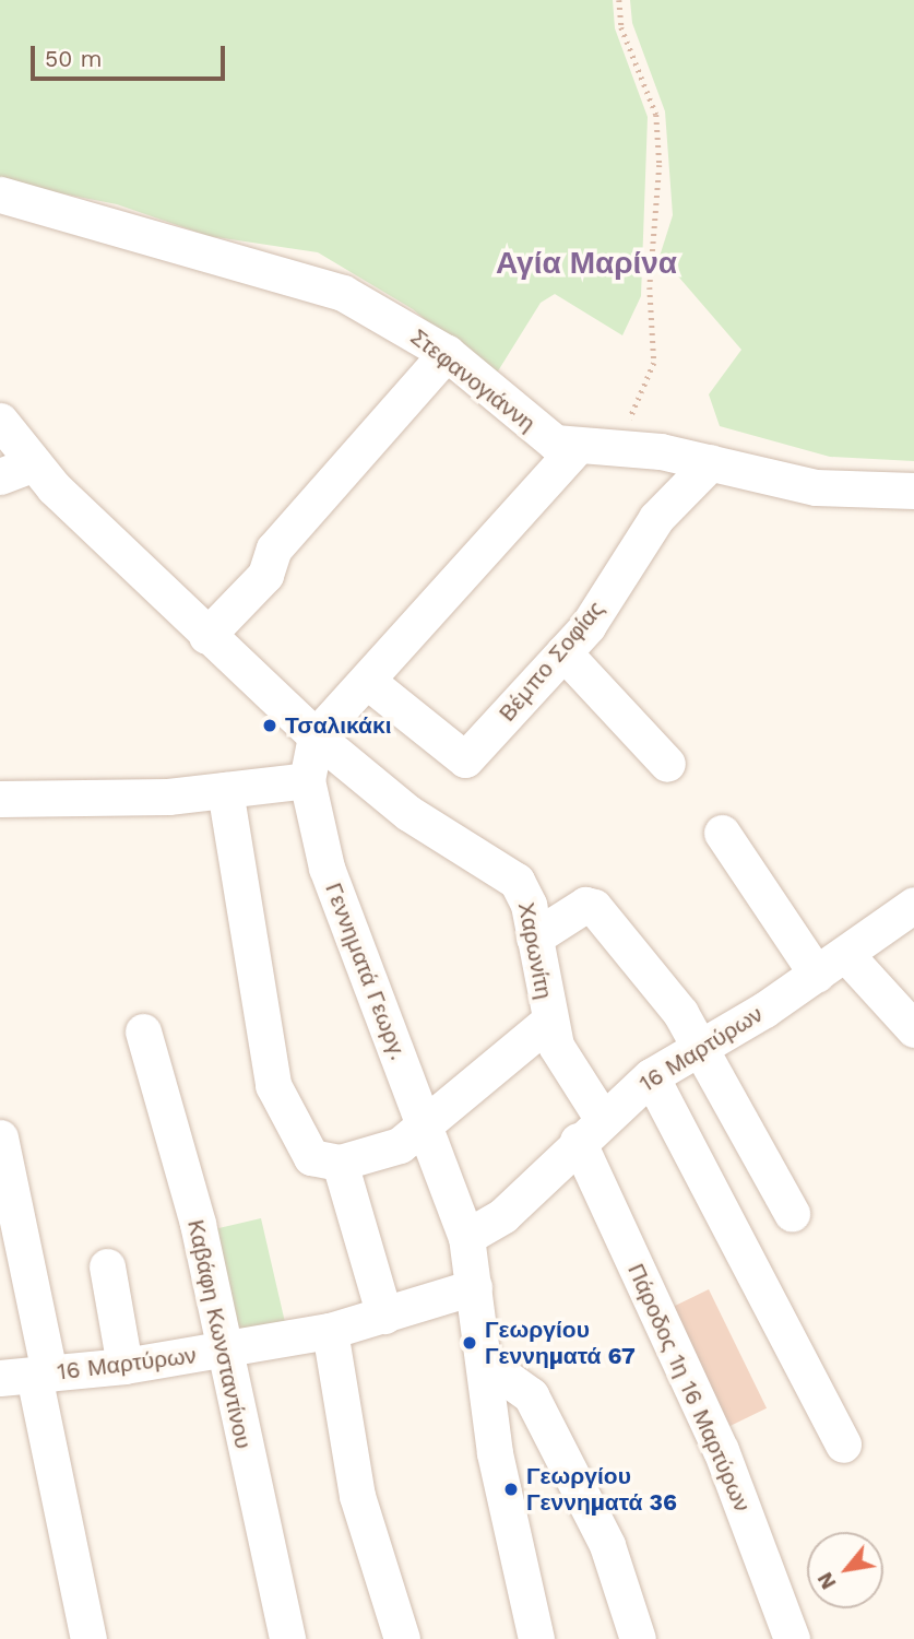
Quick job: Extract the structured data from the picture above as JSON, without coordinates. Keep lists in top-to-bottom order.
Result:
{
  "streets": {
    "street": [
      "Στεφανογιάννη",
      "Βέμπο Σοφίας",
      "Χαρωνίτη",
      "Γεννηματά Γεωργ.",
      "16 Μαρτύρων",
      "Καβάφη Κωνσταντίνου",
      "Πάροδος 1η 16 Μαρτύρων"
    ]
  },
  "crossings": [
    ["Στεφανογιάννη", "Βέμπο Σοφίας"],
    ["Χαρωνίτη", "Γεννηματά Γεωργ."],
    ["Χαρωνίτη", "16 Μαρτύρων"],
    ["Χαρωνίτη", "Πάροδος 1η 16 Μαρτύρων"],
    ["Γεννηματά Γεωργ.", "16 Μαρτύρων"],
    ["16 Μαρτύρων", "Καβάφη Κωνσταντίνου"],
    ["16 Μαρτύρων", "Πάροδος 1η 16 Μαρτύρων"]
  ],
  "districts": ["Αγία Μαρίνα"],
  "places": ["Τσαλικάκι", "Γεωργίου Γεννηματά 67", "Γεωργίου Γεννηματά 36"],
  "scale_bar": "50 m",
  "north": "bottom left"
}
